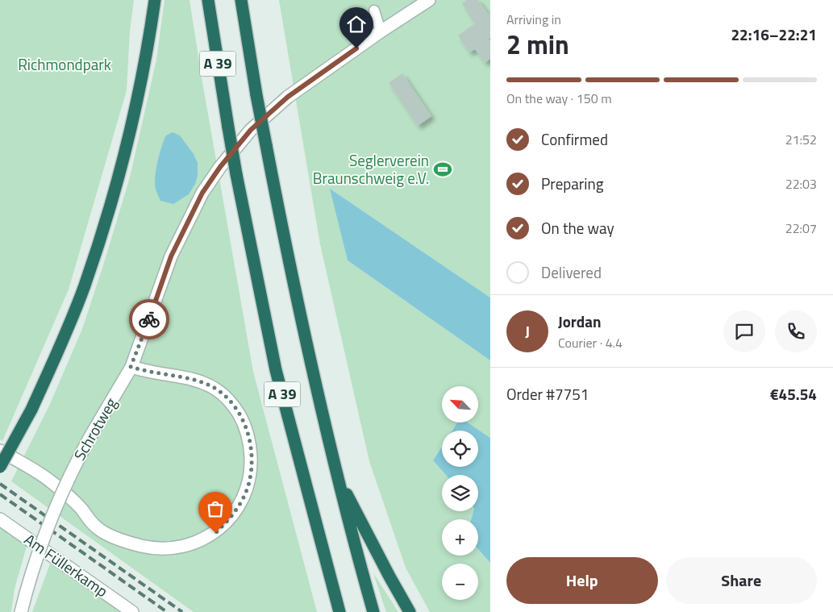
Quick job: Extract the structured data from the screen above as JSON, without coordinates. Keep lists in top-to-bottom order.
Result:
{
  "streets": {
    "highway": ["A 39"],
    "street": ["Schrotweg", "Am Füllerkamp"]
  },
  "parks": ["Richmondpark"],
  "places": {
    "sports": ["Seglerverein Braunschweig e.V."]
  },
  "north": "top left",
  "page": {
    "heading": ["2 min", "Arriving in", "22:16–22:21"],
    "panel": [
      "Jordan",
      "Courier · 4.4",
      "Order #7751",
      "€45.54"
    ],
    "bar": "On the way · 150 m",
    "list": [
      ["Confirmed", "21:52"],
      ["Preparing", "22:03"],
      ["On the way", "22:07"],
      "Delivered"
    ],
    "round": "J",
    "map_buttons": ["+", "−"],
    "buttons": ["Help", "Share"]
  }
}
